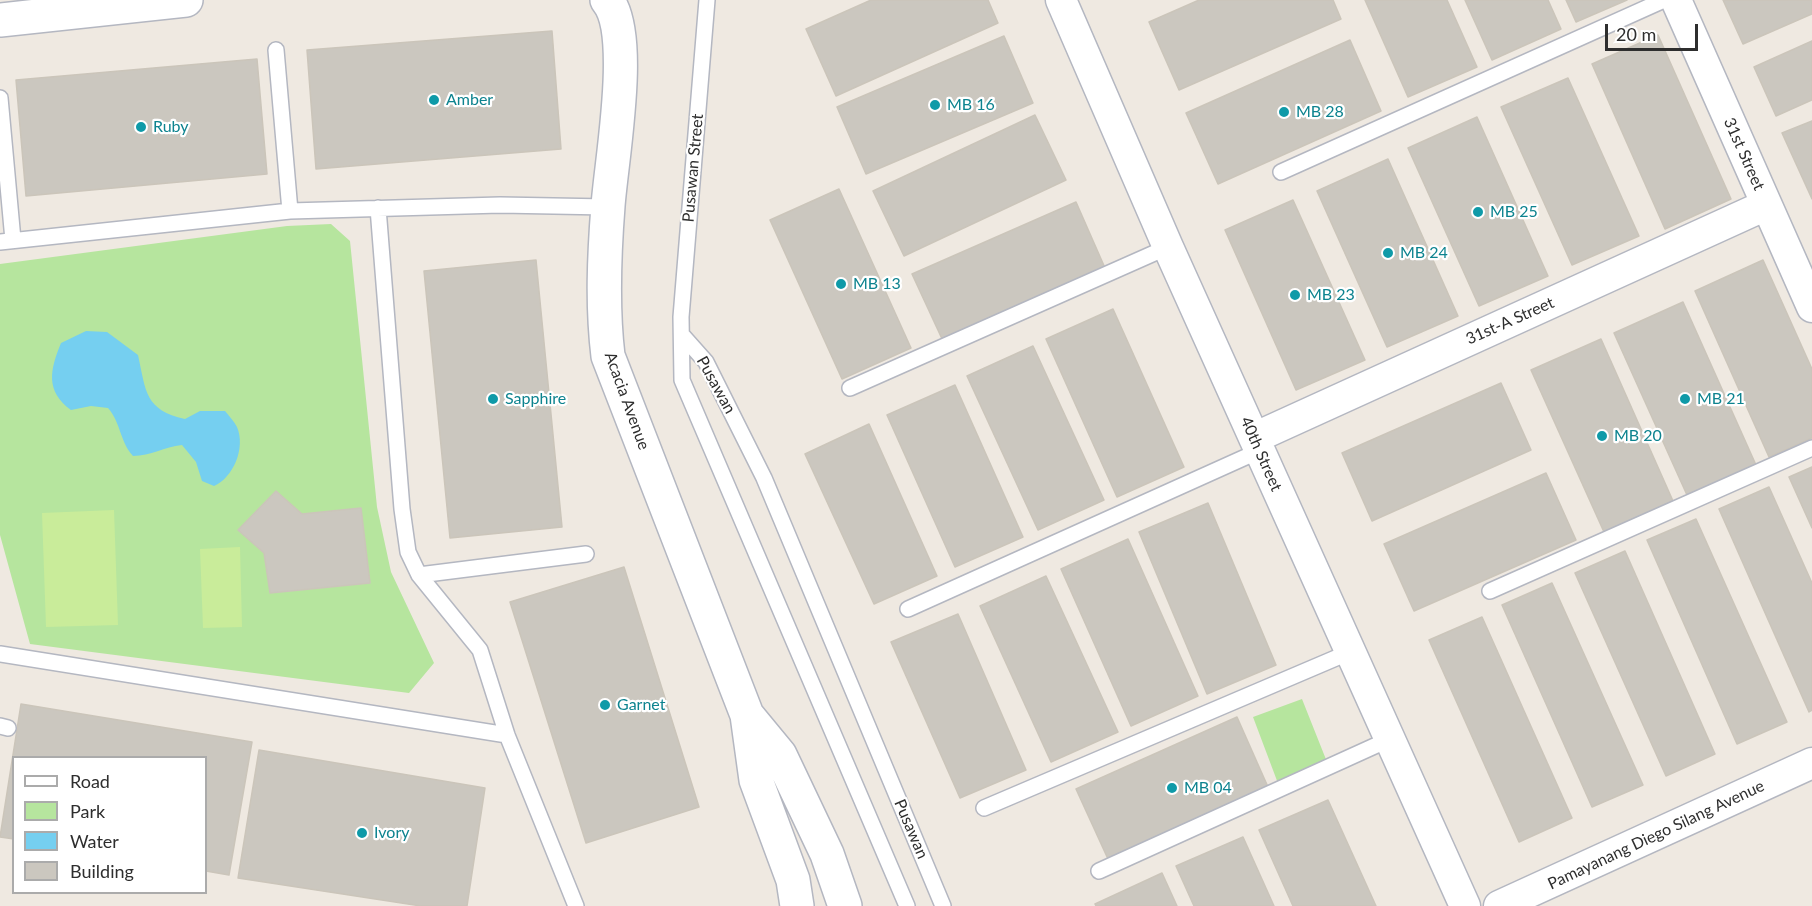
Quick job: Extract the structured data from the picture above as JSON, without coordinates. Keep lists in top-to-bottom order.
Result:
{
  "streets": {
    "street": [
      "31st Street",
      "31st-A Street",
      "Acacia Avenue",
      "40th Street",
      "Pamayanang Diego Silang Avenue"
    ],
    "lane": ["Pusawan Street", "Pusawan"]
  },
  "crossings": [
    ["31st Street", "31st-A Street"],
    ["Pusawan Street", "Pusawan"],
    ["31st-A Street", "40th Street"]
  ],
  "places": [
    "Amber",
    "MB 16",
    "MB 28",
    "Ruby",
    "MB 25",
    "MB 24",
    "MB 13",
    "MB 23",
    "Sapphire",
    "MB 21",
    "MB 20",
    "Garnet",
    "MB 04",
    "Ivory"
  ],
  "legend": [
    "Road",
    "Park",
    "Water",
    "Building"
  ],
  "scale_bar": "20 m"
}
